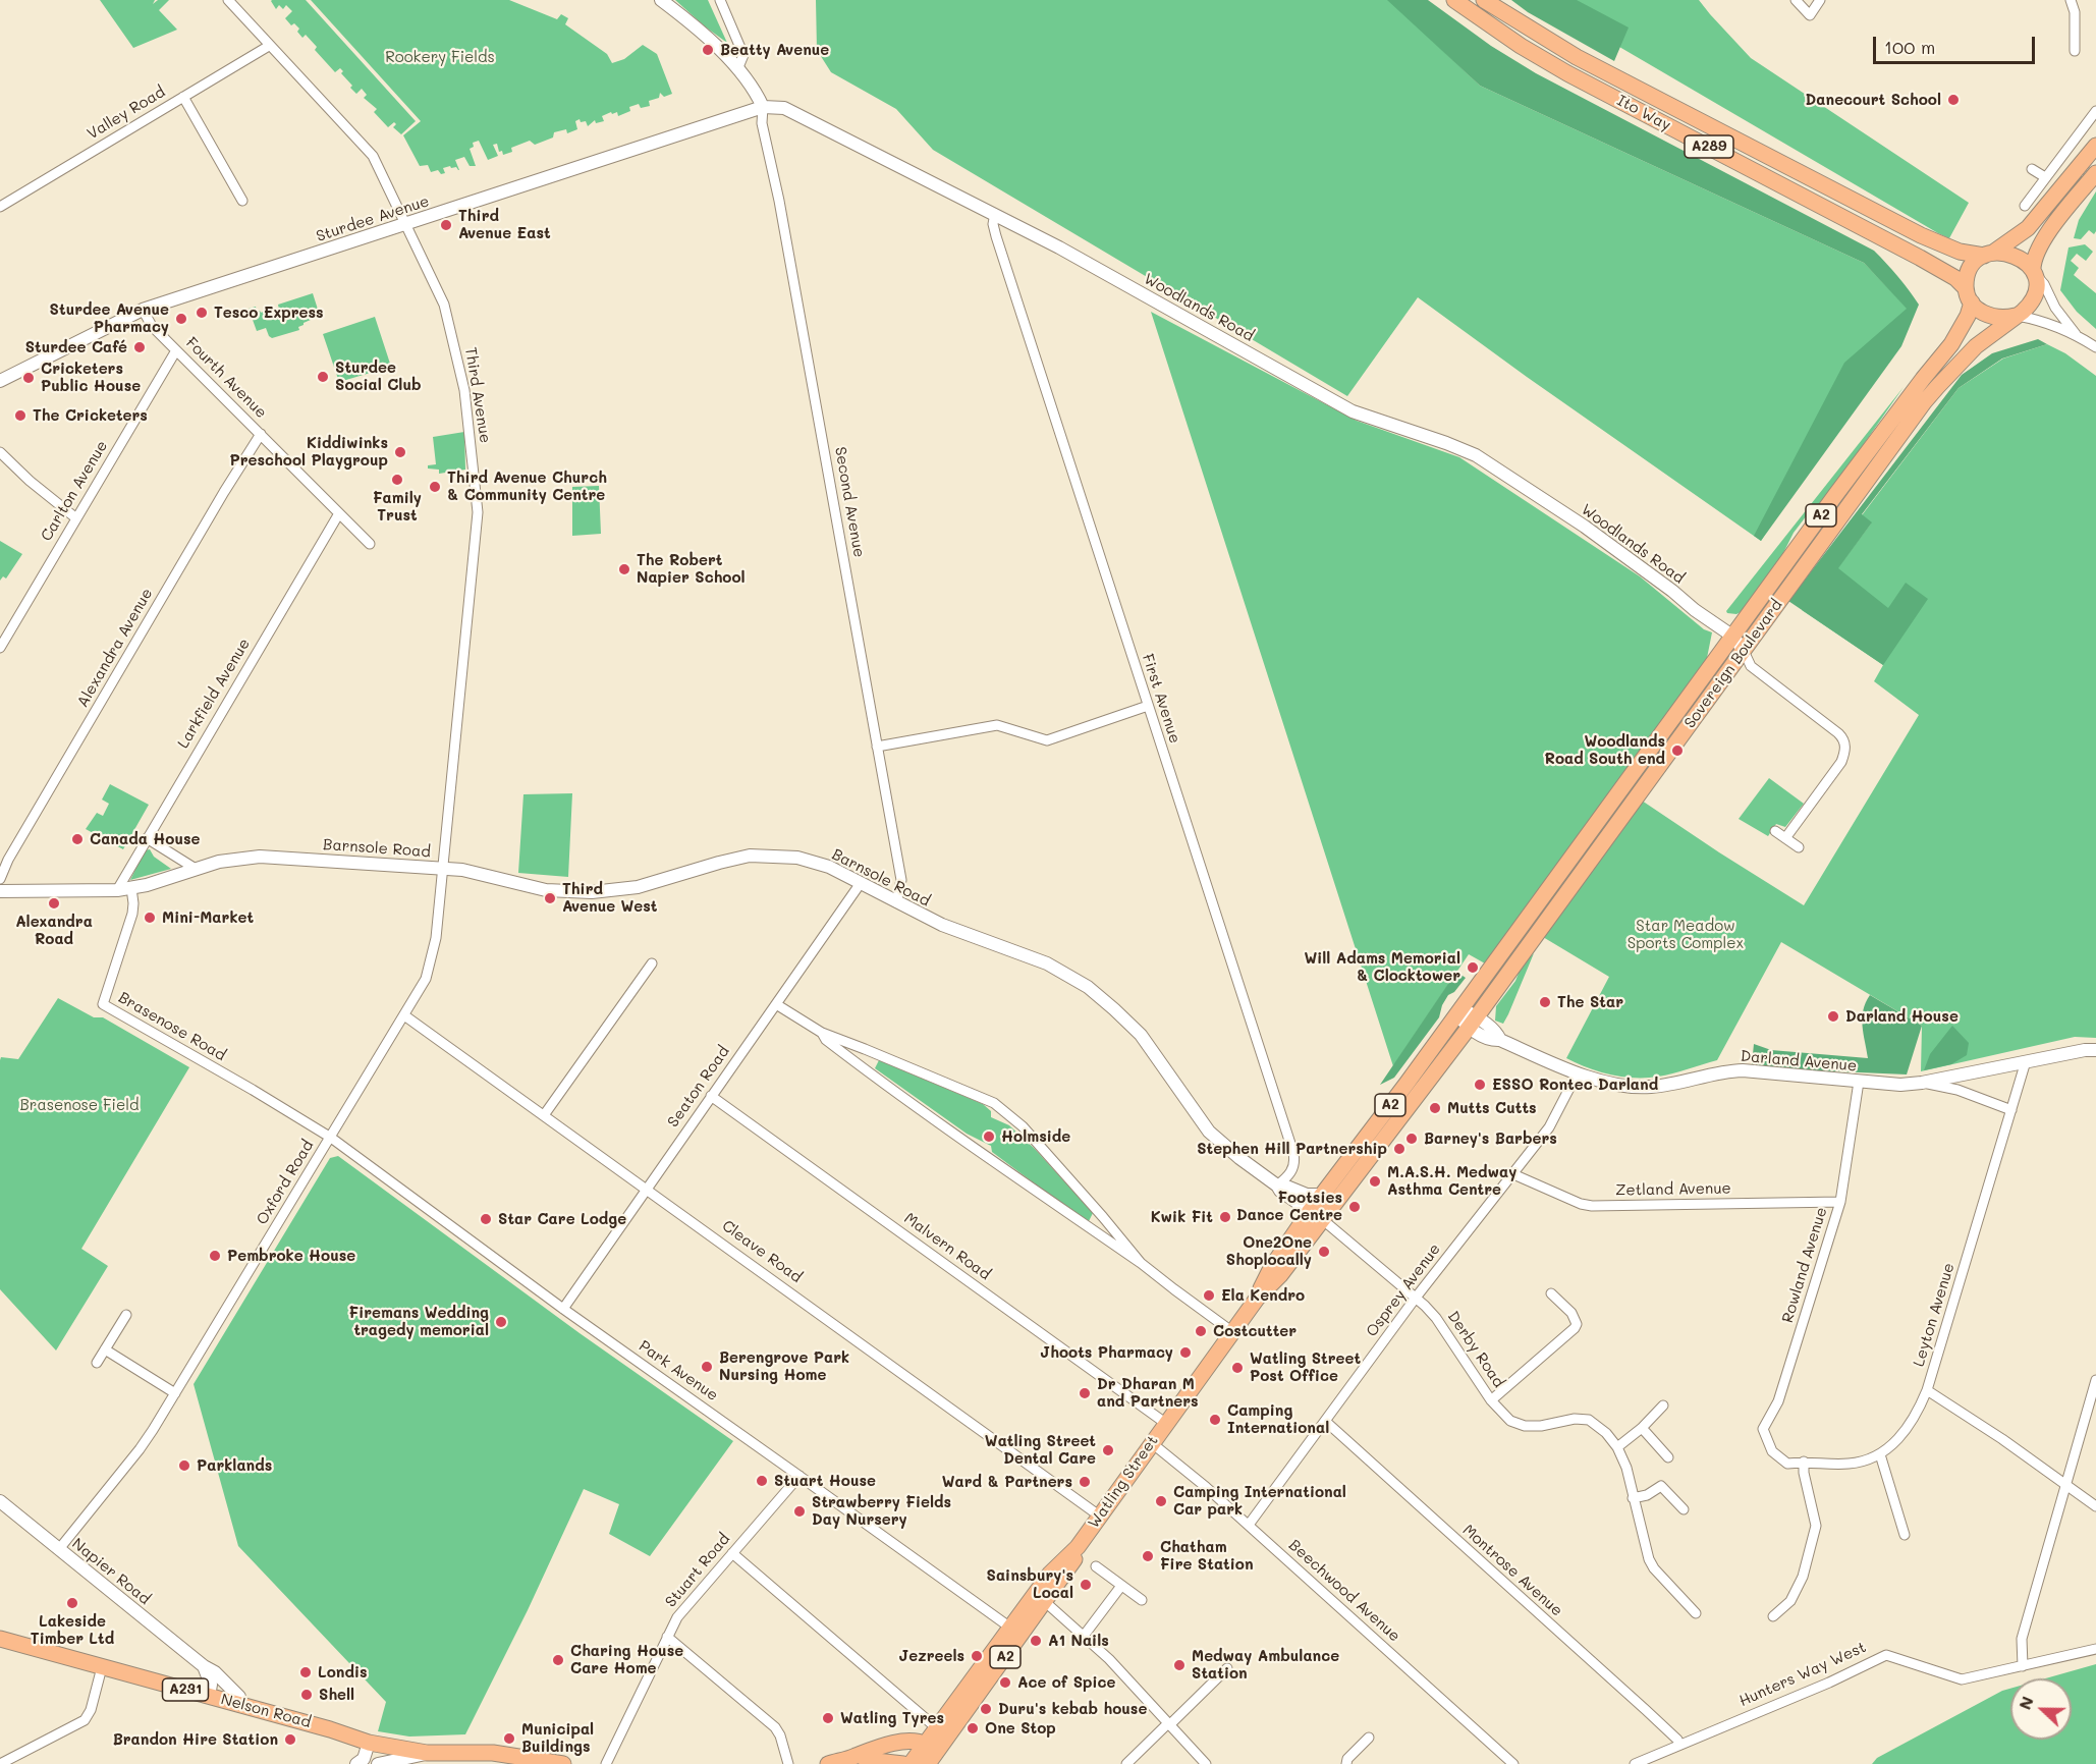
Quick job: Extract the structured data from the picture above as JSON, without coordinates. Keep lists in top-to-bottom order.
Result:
{
  "streets": {
    "main road": [
      "Ito Way",
      "A289",
      "A2",
      "Sovereign Boulevard",
      "Watling Street",
      "A231",
      "Nelson Road"
    ],
    "street": [
      "Valley Road",
      "Sturdee Avenue",
      "Woodlands Road",
      "Fourth Avenue",
      "Third Avenue",
      "Carlton Avenue",
      "Second Avenue",
      "Alexandra Avenue",
      "Larkfield Avenue",
      "First Avenue",
      "Barnsole Road",
      "Brasenose Road",
      "Darland Avenue",
      "Seaton Road",
      "Oxford Road",
      "Zetland Avenue",
      "Malvern Road",
      "Cleave Road",
      "Rowland Avenue",
      "Osprey Avenue",
      "Leyton Avenue",
      "Derby Road",
      "Park Avenue",
      "Stuart Road",
      "Montrose Avenue",
      "Napier Road",
      "Beechwood Avenue",
      "Hunters Way West"
    ]
  },
  "crossings": [
    ["Valley Road", "Third Avenue"],
    ["Ito Way", "Sovereign Boulevard"],
    ["Sturdee Avenue", "Woodlands Road"],
    ["Sturdee Avenue", "Fourth Avenue"],
    ["Sturdee Avenue", "Third Avenue"],
    ["Sturdee Avenue", "Second Avenue"],
    ["Woodlands Road", "Second Avenue"],
    ["Woodlands Road", "Sovereign Boulevard"],
    ["Woodlands Road", "First Avenue"],
    ["Fourth Avenue", "Carlton Avenue"],
    ["Fourth Avenue", "Alexandra Avenue"],
    ["Fourth Avenue", "Larkfield Avenue"],
    ["Third Avenue", "Barnsole Road"],
    ["Third Avenue", "Oxford Road"],
    ["Second Avenue", "Barnsole Road"],
    ["A2", "Watling Street"],
    ["Sovereign Boulevard", "Darland Avenue"],
    ["Sovereign Boulevard", "Watling Street"],
    ["Larkfield Avenue", "Barnsole Road"],
    ["First Avenue", "Barnsole Road"],
    ["Barnsole Road", "Brasenose Road"],
    ["Barnsole Road", "Seaton Road"],
    ["Barnsole Road", "Oxford Road"],
    ["Barnsole Road", "Derby Road"],
    ["Barnsole Road", "Watling Street"],
    ["Brasenose Road", "Oxford Road"],
    ["Brasenose Road", "Park Avenue"],
    ["Darland Avenue", "Rowland Avenue"],
    ["Darland Avenue", "Osprey Avenue"],
    ["Darland Avenue", "Leyton Avenue"],
    ["Darland Avenue", "Watling Street"],
    ["Seaton Road", "Malvern Road"],
    ["Seaton Road", "Cleave Road"],
    ["Seaton Road", "Park Avenue"],
    ["Oxford Road", "Cleave Road"],
    ["Oxford Road", "Park Avenue"],
    ["Oxford Road", "Napier Road"],
    ["Zetland Avenue", "Rowland Avenue"],
    ["Zetland Avenue", "Osprey Avenue"],
    ["Malvern Road", "Watling Street"],
    ["Cleave Road", "Watling Street"],
    ["Rowland Avenue", "Leyton Avenue"],
    ["Osprey Avenue", "Derby Road"],
    ["Osprey Avenue", "Montrose Avenue"],
    ["Osprey Avenue", "Beechwood Avenue"],
    ["Derby Road", "Watling Street"],
    ["Park Avenue", "Watling Street"],
    ["Park Avenue", "Stuart Road"],
    ["Watling Street", "Beechwood Avenue"],
    ["Montrose Avenue", "Hunters Way West"],
    ["Napier Road", "Nelson Road"],
    ["A231", "Nelson Road"]
  ],
  "parks": ["Rookery Fields", "Star Meadow Sports Complex", "Brasenose Field"],
  "places": [
    "Beatty Avenue",
    "Danecourt School",
    "Third Avenue East",
    "Tesco Express",
    "Sturdee Avenue Pharmacy",
    "Sturdee Café",
    "Sturdee Social Club",
    "Cricketers Public House",
    "The Cricketers",
    "Kiddiwinks Preschool Playgroup",
    "Family Trust",
    "Third Avenue Church & Community Centre",
    "The Robert Napier School",
    "Woodlands Road South end",
    "Canada House",
    "Third Avenue West",
    "Alexandra Road",
    "Mini-Market",
    "Will Adams Memorial & Clocktower",
    "The Star",
    "Darland House",
    "ESSO Rontec Darland",
    "Mutts Cutts",
    "Holmside",
    "Barney's Barbers",
    "Stephen Hill Partnership",
    "M.A.S.H. Medway Asthma Centre",
    "Footsies Dance Centre",
    "Kwik Fit",
    "Star Care Lodge",
    "One2One Shoplocally",
    "Pembroke House",
    "Ela Kendro",
    "Firemans Wedding tragedy memorial",
    "Costcutter",
    "Jhoots Pharmacy",
    "Berengrove Park Nursing Home",
    "Watling Street Post Office",
    "Dr Dharan M and Partners",
    "Camping International",
    "Watling Street Dental Care",
    "Parklands",
    "Stuart House",
    "Ward & Partners",
    "Camping International Car park",
    "Strawberry Fields Day Nursery",
    "Chatham Fire Station",
    "Sainsbury's Local",
    "Lakeside Timber Ltd",
    "A1 Nails",
    "Jezreels",
    "Charing House Care Home",
    "Medway Ambulance Station",
    "Londis",
    "Ace of Spice",
    "Shell",
    "Duru's kebab house",
    "Watling Tyres",
    "One Stop",
    "Municipal Buildings",
    "Brandon Hire Station"
  ],
  "scale_bar": "100 m",
  "north": "left"
}
